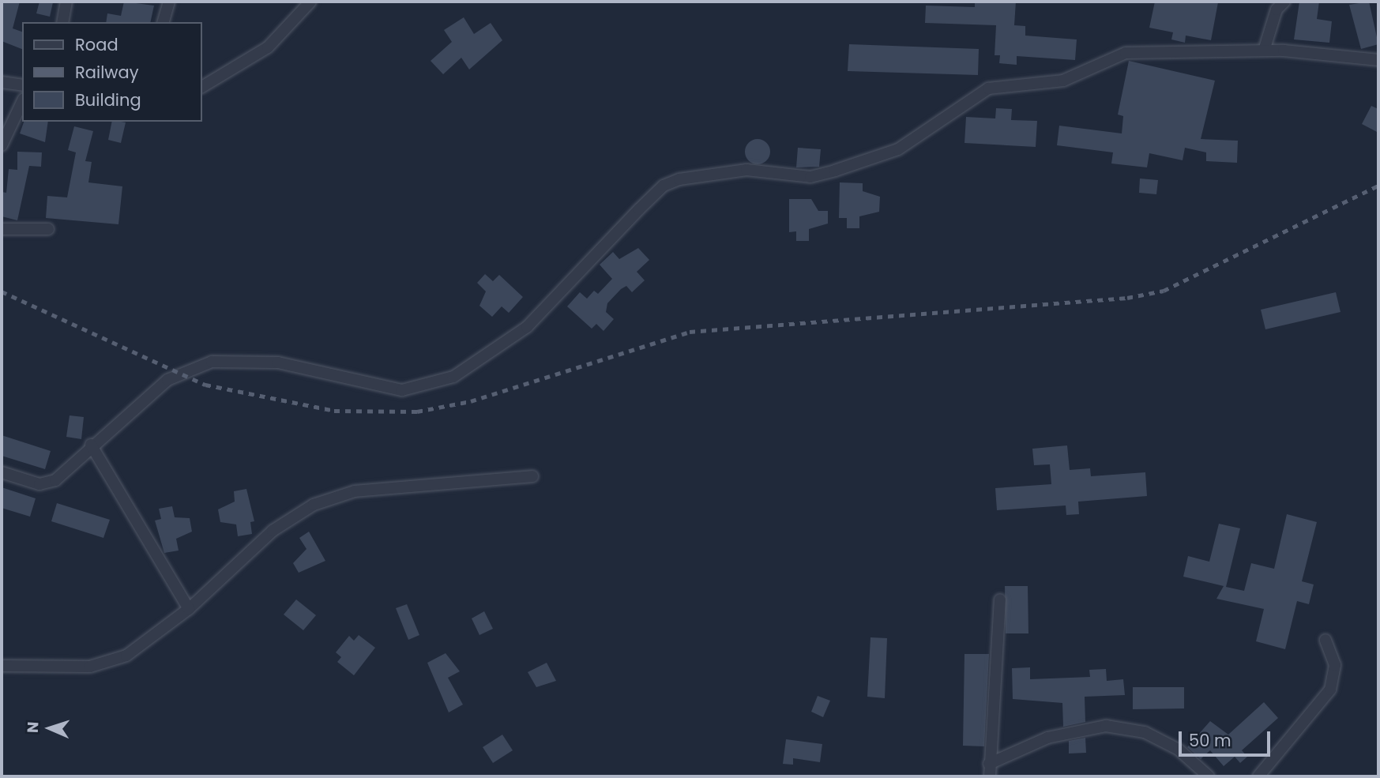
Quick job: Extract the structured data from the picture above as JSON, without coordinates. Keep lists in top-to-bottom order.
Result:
{
  "legend": ["Road", "Railway", "Building"],
  "scale_bar": "50 m",
  "north": "left"
}
